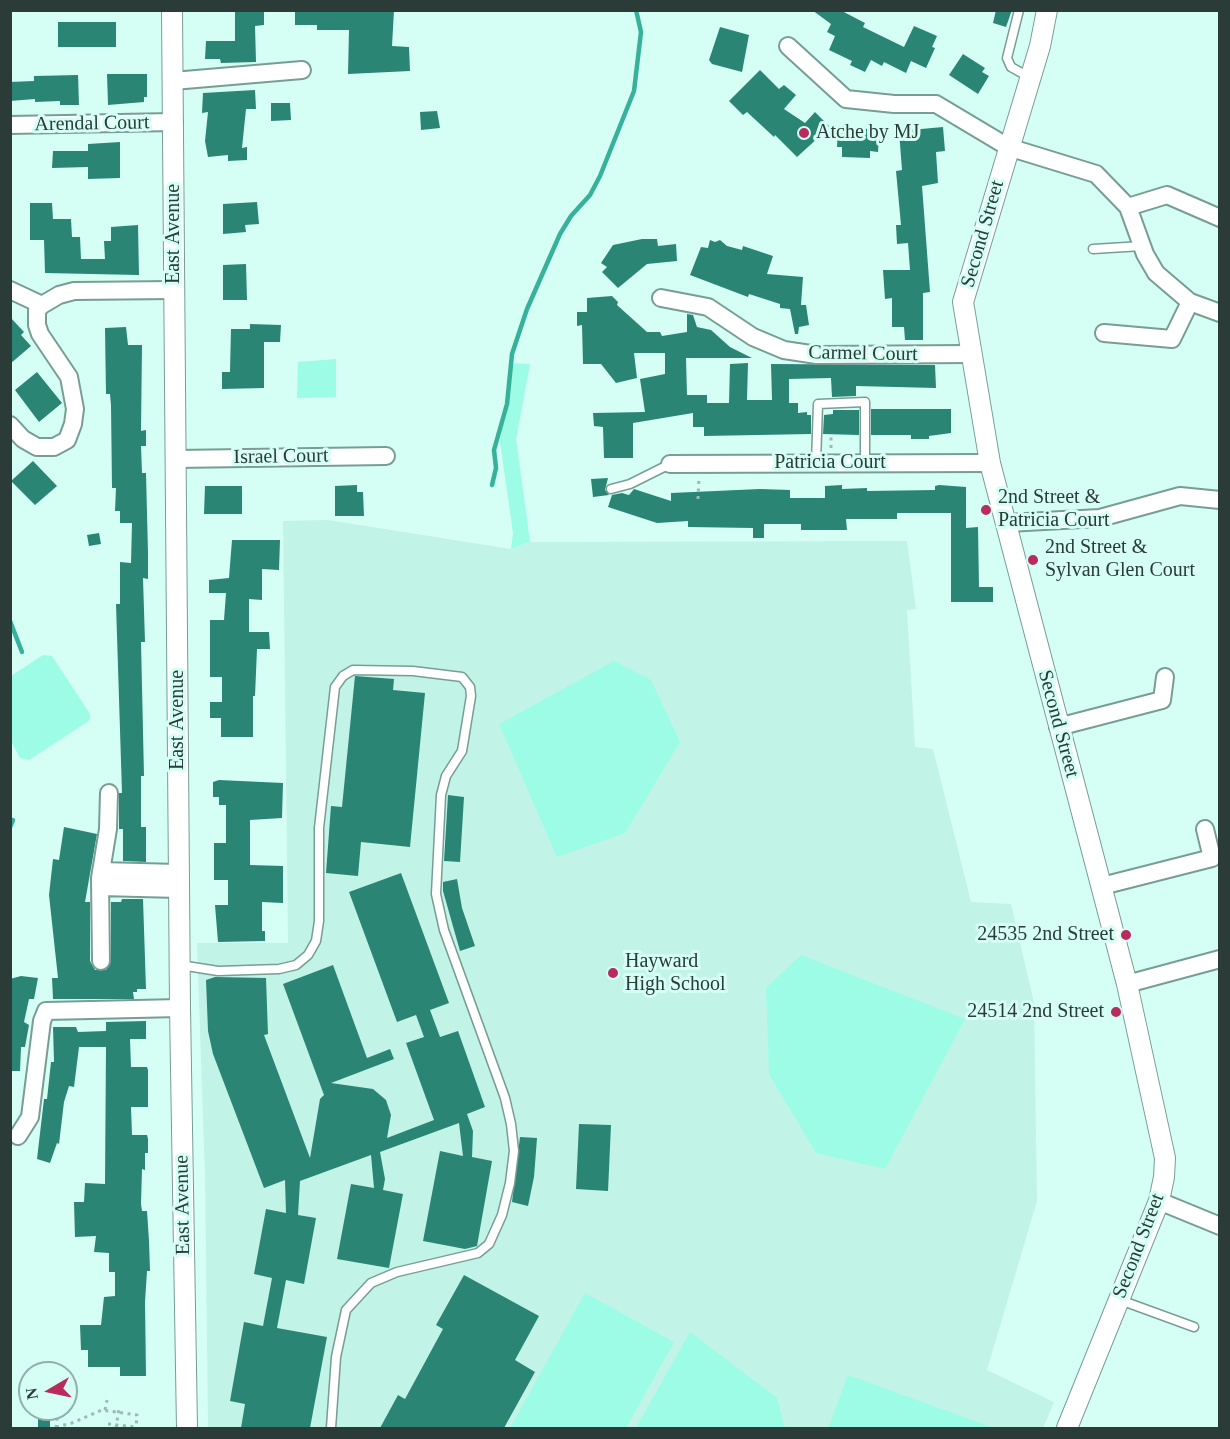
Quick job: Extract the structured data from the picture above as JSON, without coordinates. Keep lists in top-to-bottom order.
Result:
{
  "streets": {
    "street": [
      "Arendal Court",
      "East Avenue",
      "Second Street",
      "Carmel Court",
      "Israel Court",
      "Patricia Court"
    ]
  },
  "crossings": [
    ["Arendal Court", "East Avenue"],
    ["East Avenue", "Israel Court"],
    ["Second Street", "Carmel Court"],
    ["Second Street", "Patricia Court"]
  ],
  "places": [
    "Atche by MJ",
    "2nd Street & Patricia Court",
    "2nd Street & Sylvan Glen Court",
    "24535 2nd Street",
    "Hayward High School",
    "24514 2nd Street"
  ],
  "north": "left"
}
